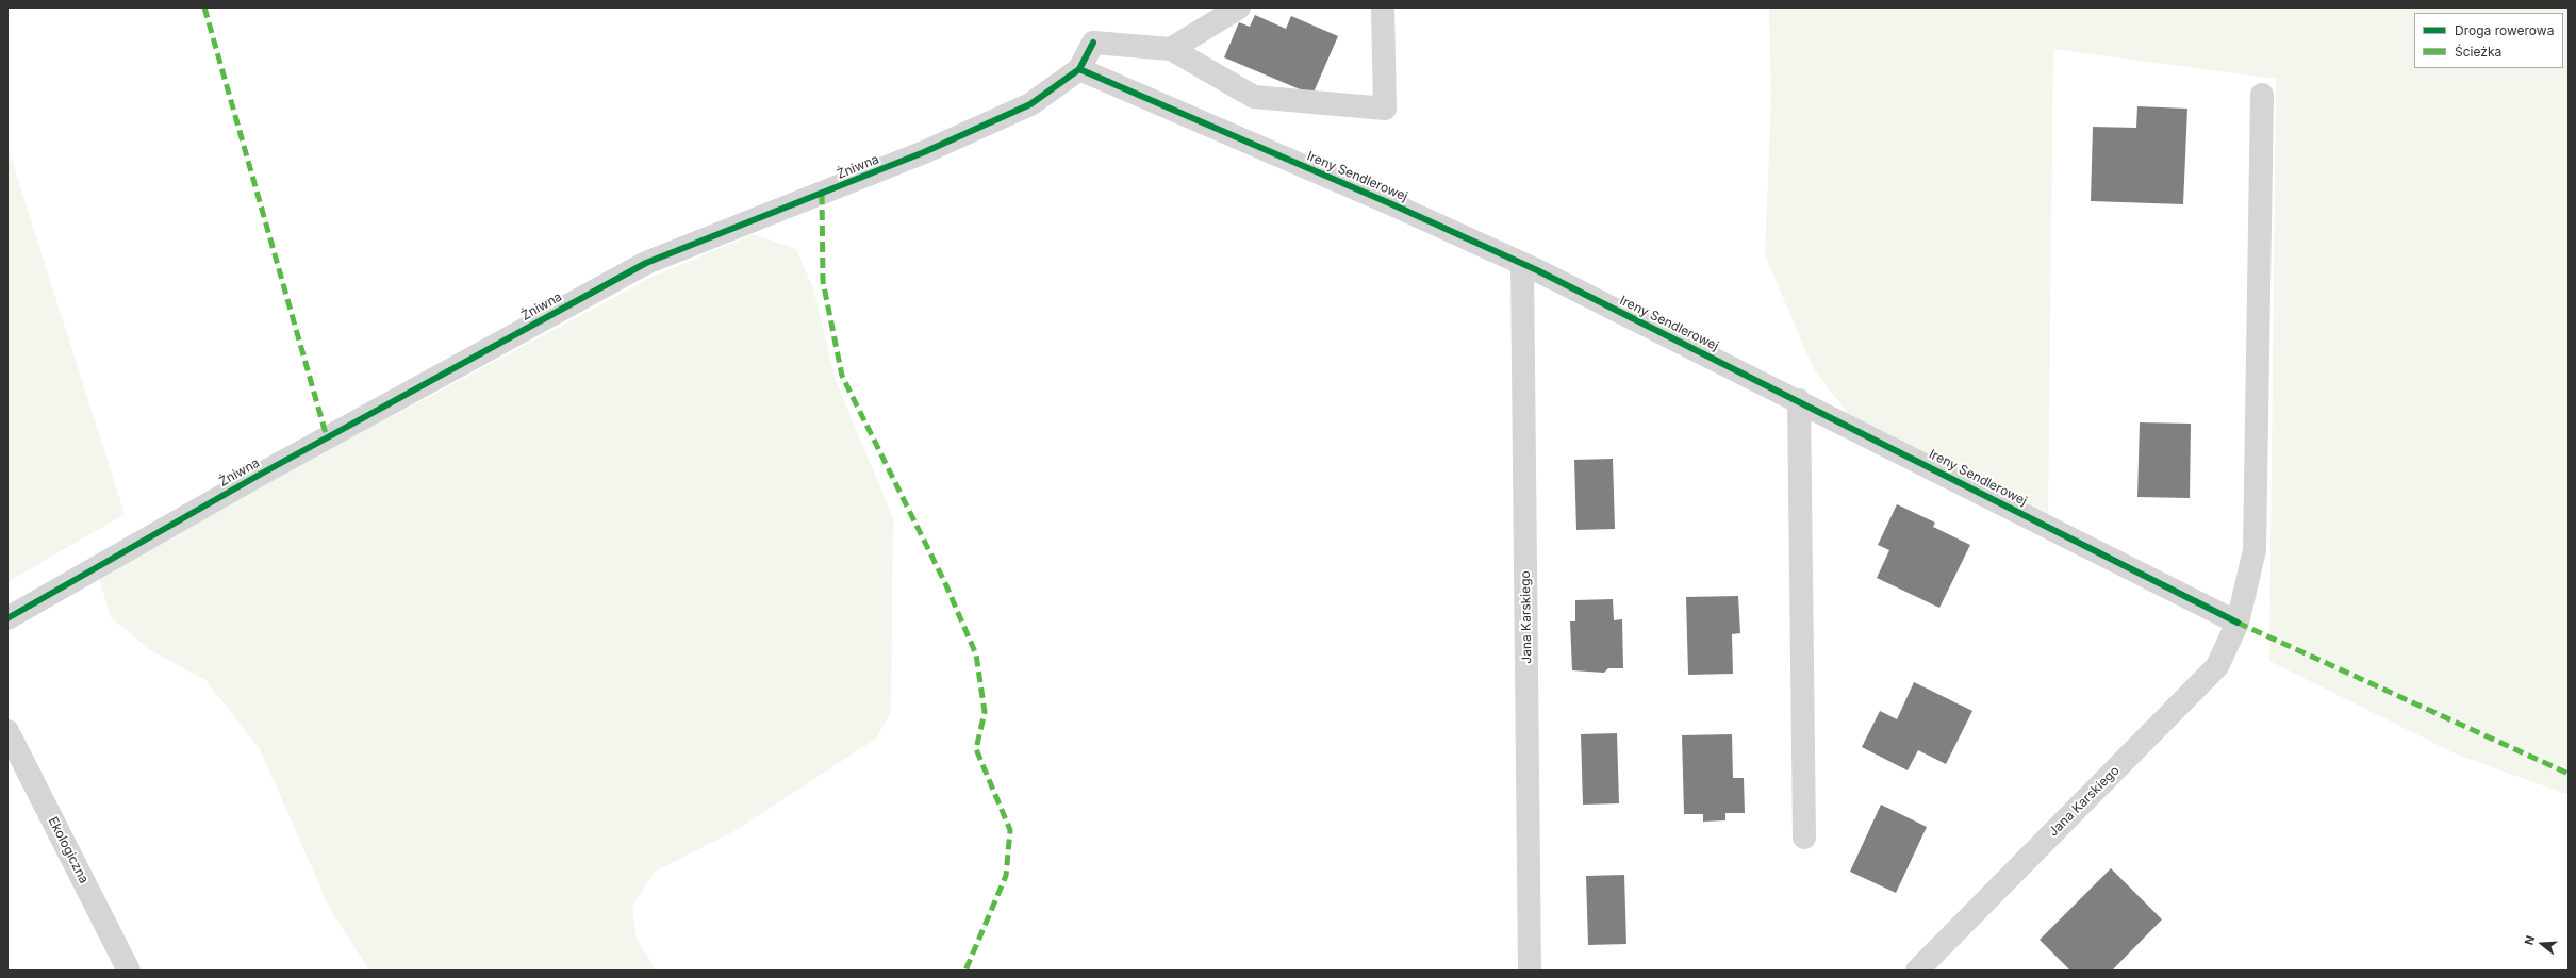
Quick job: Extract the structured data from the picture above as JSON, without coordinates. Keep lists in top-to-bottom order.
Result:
{
  "streets": {
    "street": [
      "Żniwna",
      "Ireny Sendlerowej",
      "Jana Karskiego",
      "Ekologiczna"
    ]
  },
  "crossings": [
    ["Żniwna", "Ireny Sendlerowej"],
    ["Ireny Sendlerowej", "Jana Karskiego"]
  ],
  "legend": ["Droga rowerowa", "Ścieżka"],
  "north": "left"
}
